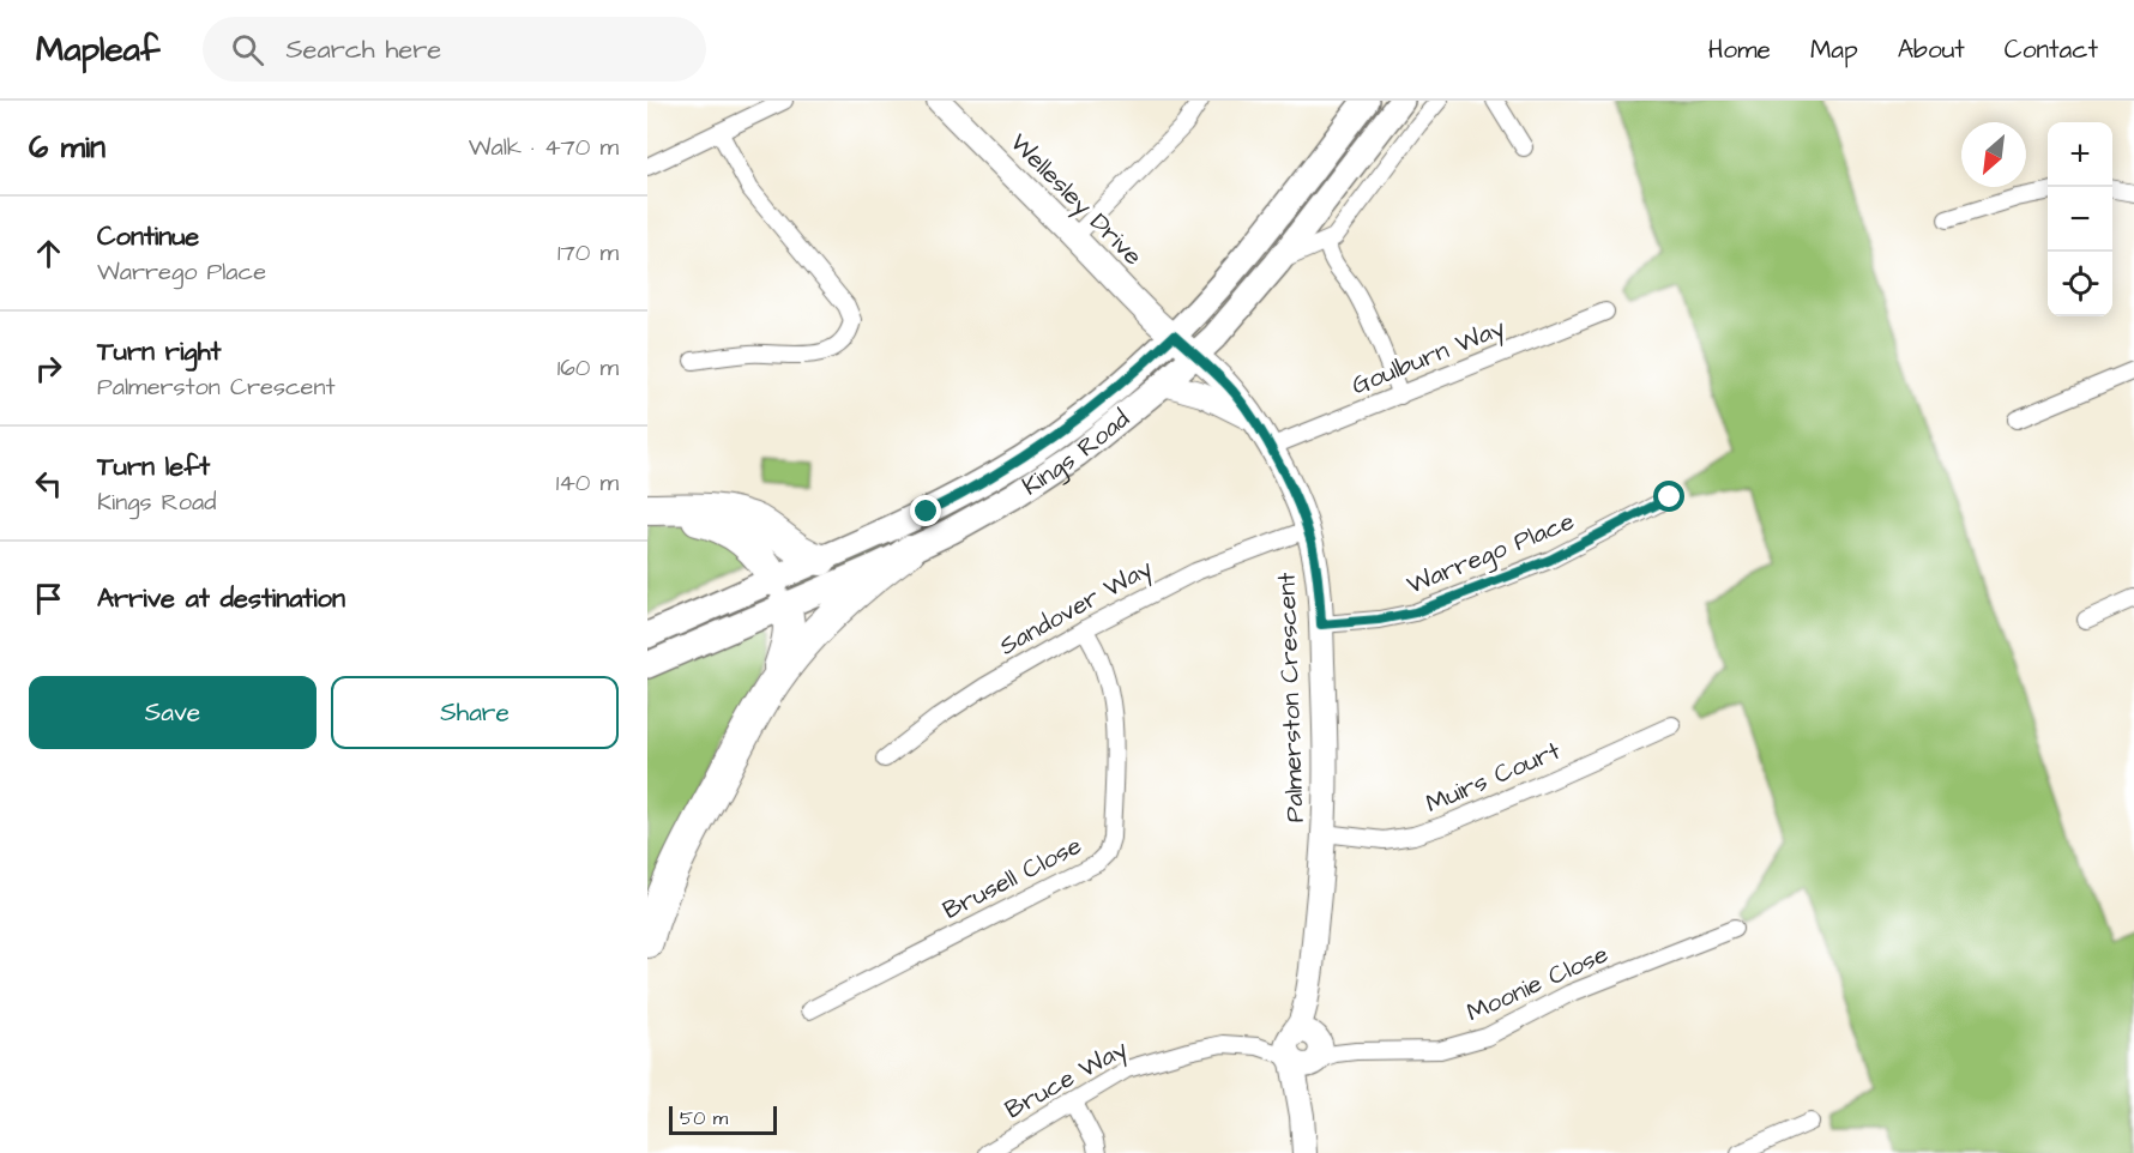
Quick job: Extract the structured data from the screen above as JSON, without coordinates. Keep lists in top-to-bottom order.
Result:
{
  "streets": {
    "main road": ["Kings Road"],
    "street": [
      "Wellesley Drive",
      "Goulburn Way",
      "Warrego Place",
      "Sandover Way",
      "Palmerston Crescent",
      "Muirs Court",
      "Brusell Close",
      "Moonie Close",
      "Bruce Way"
    ]
  },
  "crossings": [
    ["Wellesley Drive", "Kings Road"],
    ["Wellesley Drive", "Palmerston Crescent"],
    ["Goulburn Way", "Palmerston Crescent"],
    ["Kings Road", "Palmerston Crescent"],
    ["Warrego Place", "Palmerston Crescent"],
    ["Sandover Way", "Palmerston Crescent"],
    ["Sandover Way", "Brusell Close"],
    ["Palmerston Crescent", "Muirs Court"],
    ["Palmerston Crescent", "Moonie Close"],
    ["Palmerston Crescent", "Bruce Way"],
    ["Moonie Close", "Bruce Way"]
  ],
  "scale_bar": "50 m",
  "north": "bottom left",
  "page": {
    "header": "Mapleaf",
    "search": "Search here",
    "nav": [
      "Home",
      "Map",
      "About",
      "Contact"
    ],
    "heading": ["6 min", "Walk · 470 m"],
    "map_buttons": ["+", "−"],
    "list": [
      ["Continue", "Warrego Place", "170 m"],
      ["Turn right", "Palmerston Crescent", "160 m"],
      ["Turn left", "Kings Road", "140 m"],
      "Arrive at destination"
    ],
    "buttons": ["Save", "Share"],
    "scale": "50 m"
  }
}
